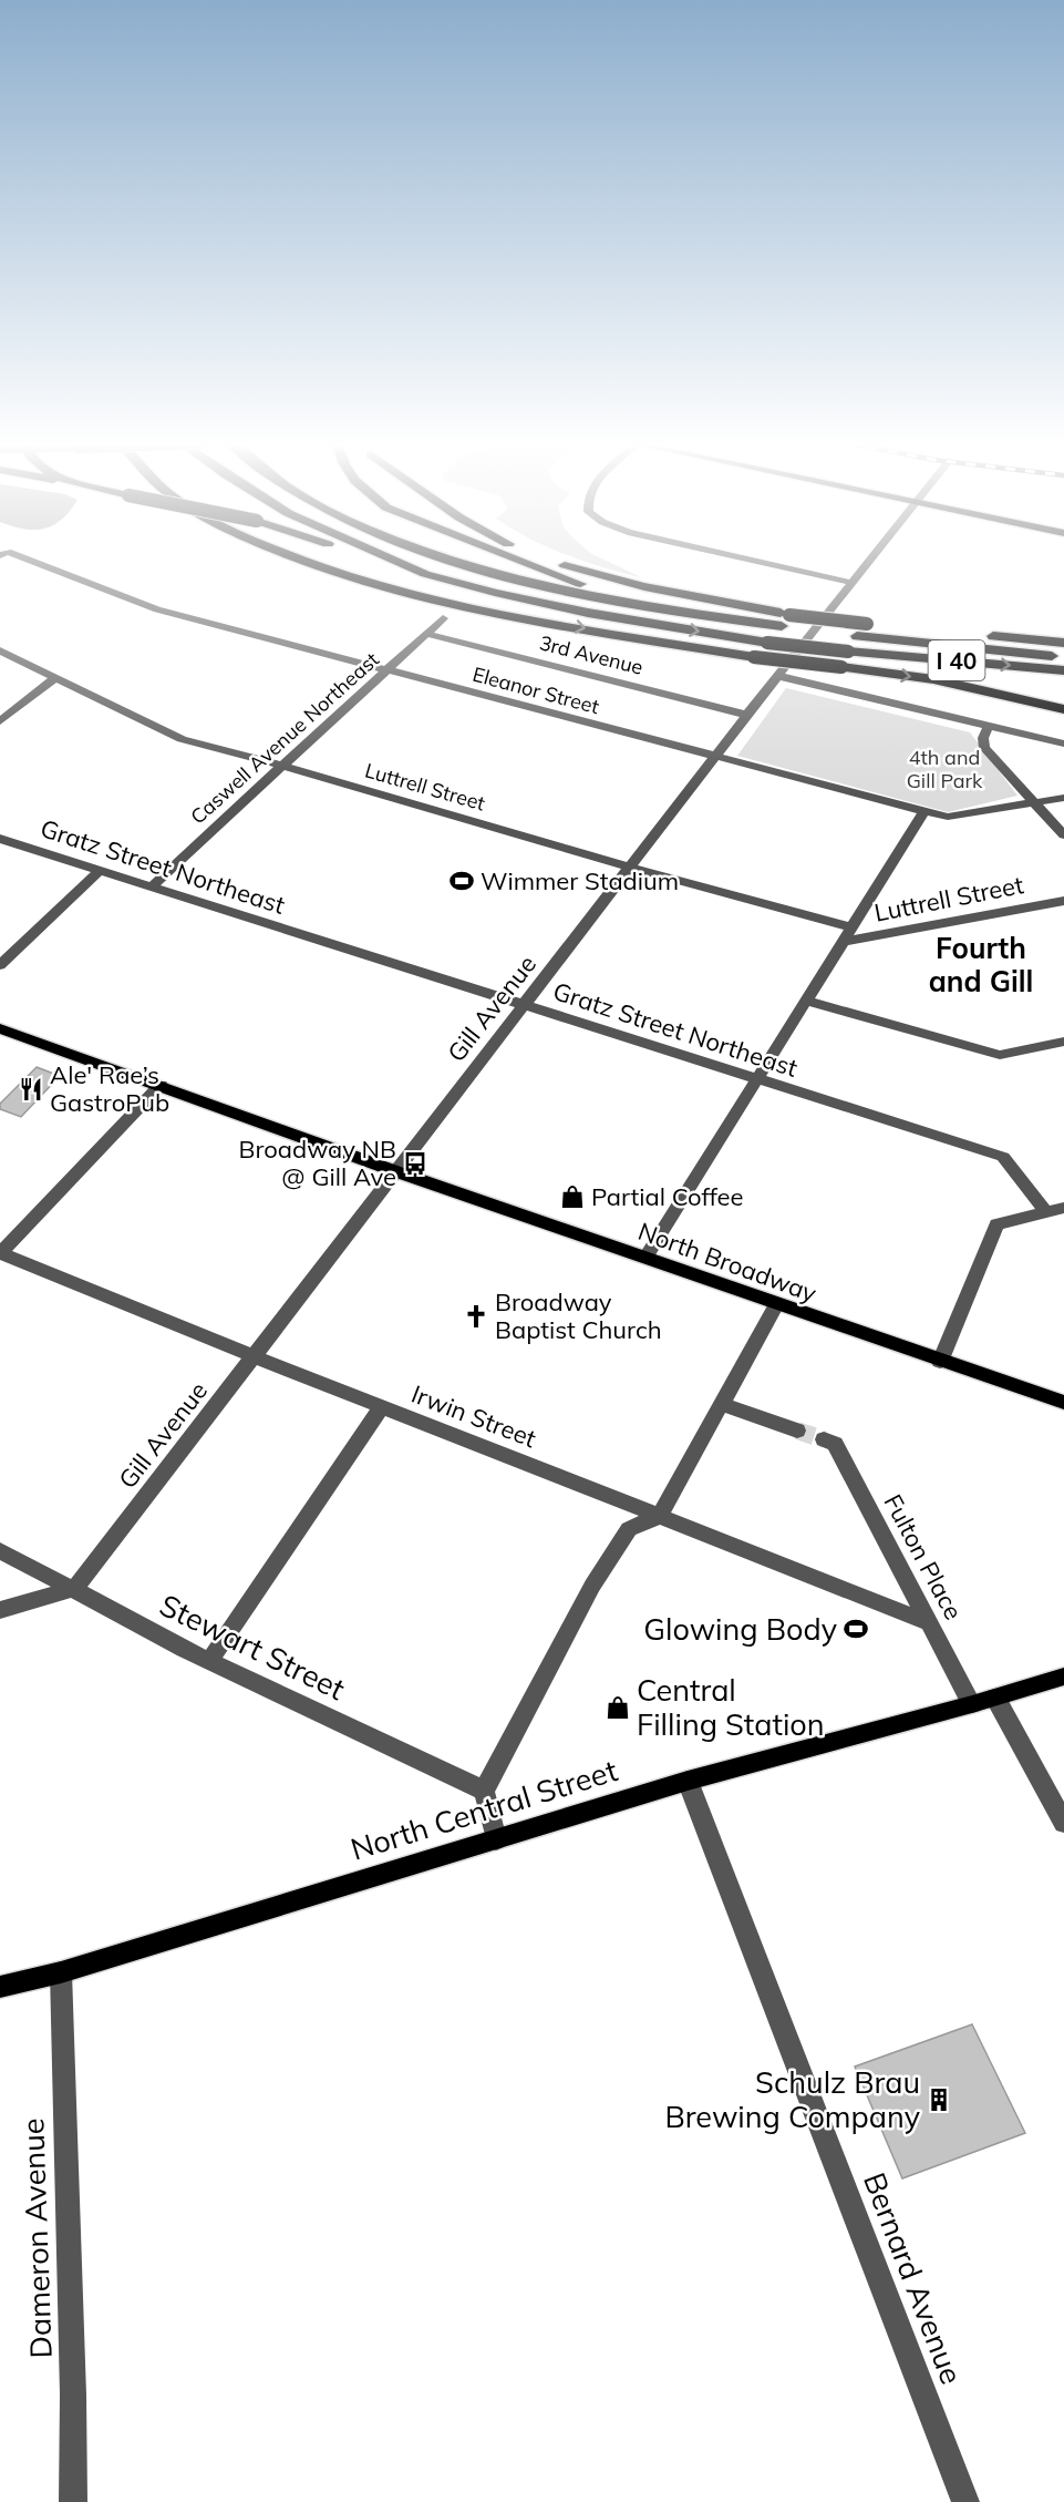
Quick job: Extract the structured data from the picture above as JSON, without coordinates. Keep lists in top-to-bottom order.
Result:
{
  "streets": {
    "highway": ["I 40"],
    "main road": ["North Broadway", "North Central Street"],
    "street": [
      "3rd Avenue",
      "Eleanor Street",
      "Caswell Avenue Northeast",
      "Luttrell Street",
      "Gratz Street Northeast",
      "Gill Avenue",
      "Irwin Street",
      "Fulton Place",
      "Stewart Street",
      "Dameron Avenue",
      "Bernard Avenue"
    ]
  },
  "crossings": [
    ["3rd Avenue", "Caswell Avenue Northeast"],
    ["3rd Avenue", "Gill Avenue"],
    ["Eleanor Street", "Caswell Avenue Northeast"],
    ["Eleanor Street", "Gill Avenue"],
    ["Caswell Avenue Northeast", "Luttrell Street"],
    ["Caswell Avenue Northeast", "Gratz Street Northeast"],
    ["Luttrell Street", "Gill Avenue"],
    ["Gratz Street Northeast", "Gill Avenue"],
    ["Gill Avenue", "North Broadway"],
    ["Gill Avenue", "Irwin Street"],
    ["Gill Avenue", "Stewart Street"],
    ["Irwin Street", "Fulton Place"],
    ["Fulton Place", "North Central Street"],
    ["North Central Street", "Dameron Avenue"],
    ["North Central Street", "Bernard Avenue"]
  ],
  "districts": ["Fourth and Gill"],
  "parks": ["4th and Gill Park"],
  "places": {
    "sports": ["Wimmer Stadium", "Glowing Body"],
    "restaurant": ["Ale' Rae’s GastroPub"],
    "bus stop": ["Broadway NB @ Gill Ave"],
    "shop": ["Partial Coffee", "Central Filling Station"],
    "church": ["Broadway Baptist Church"],
    "building": ["Schulz Brau Brewing Company"]
  }
}
